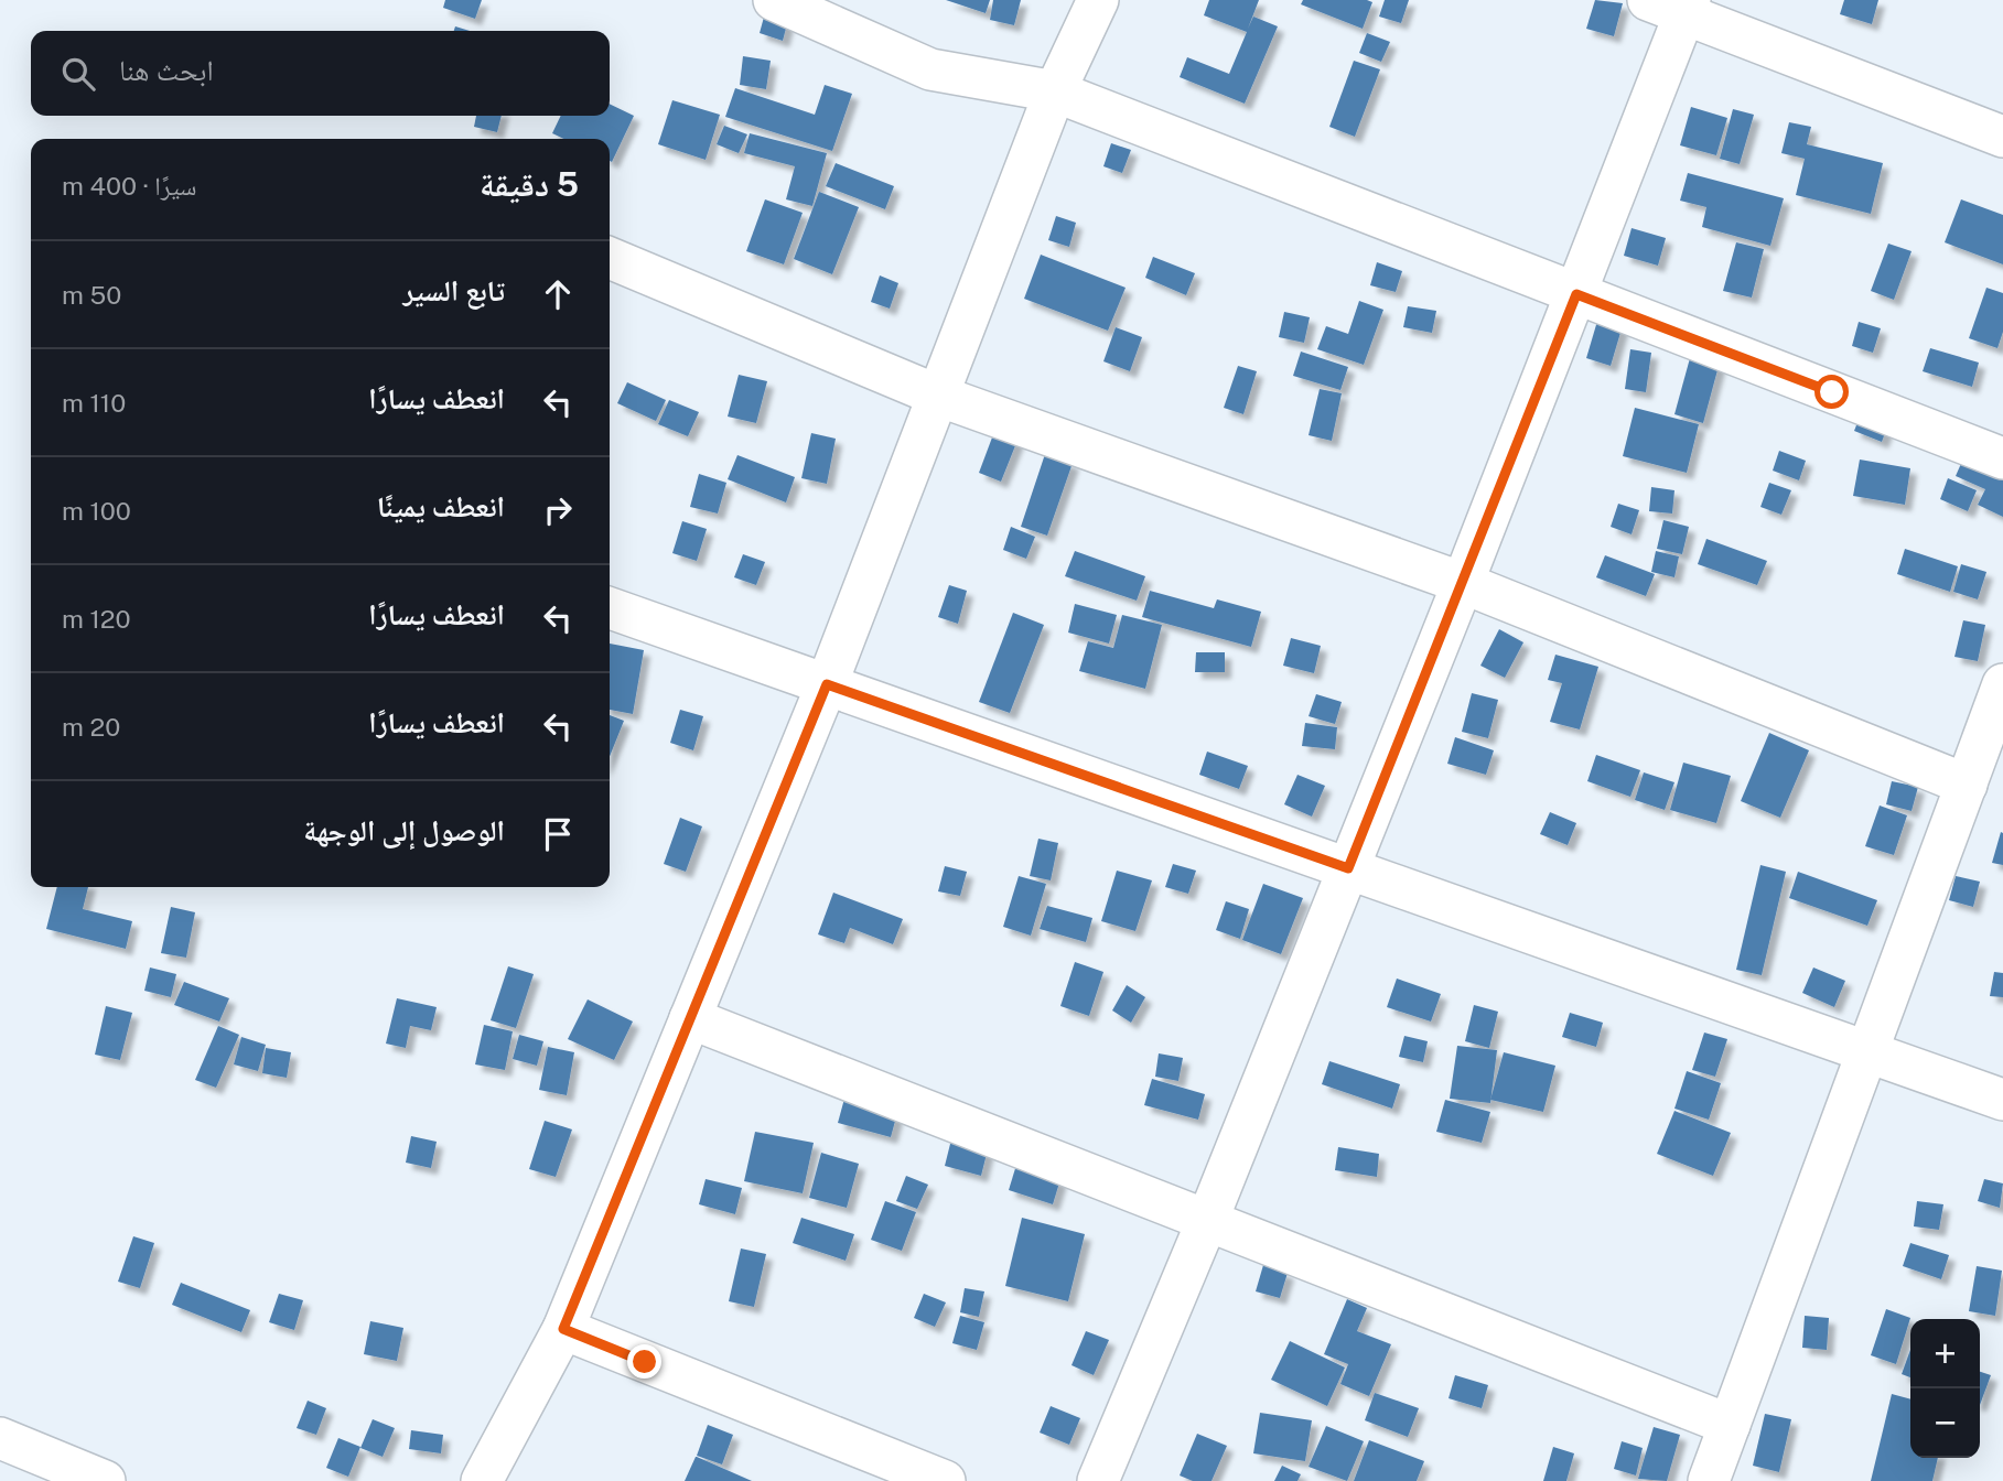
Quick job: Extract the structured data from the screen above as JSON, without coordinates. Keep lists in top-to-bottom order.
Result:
{
  "page": {
    "search": "ابحث هنا",
    "heading": ["5 دقيقة", "سيرًا · 400 m"],
    "list": [
      ["تابع السير", "50 m"],
      ["انعطف يسارًا", "110 m"],
      ["انعطف يمينًا", "100 m"],
      ["انعطف يسارًا", "120 m"],
      ["انعطف يسارًا", "20 m"],
      "الوصول إلى الوجهة"
    ],
    "map_buttons": ["+", "−"]
  }
}
